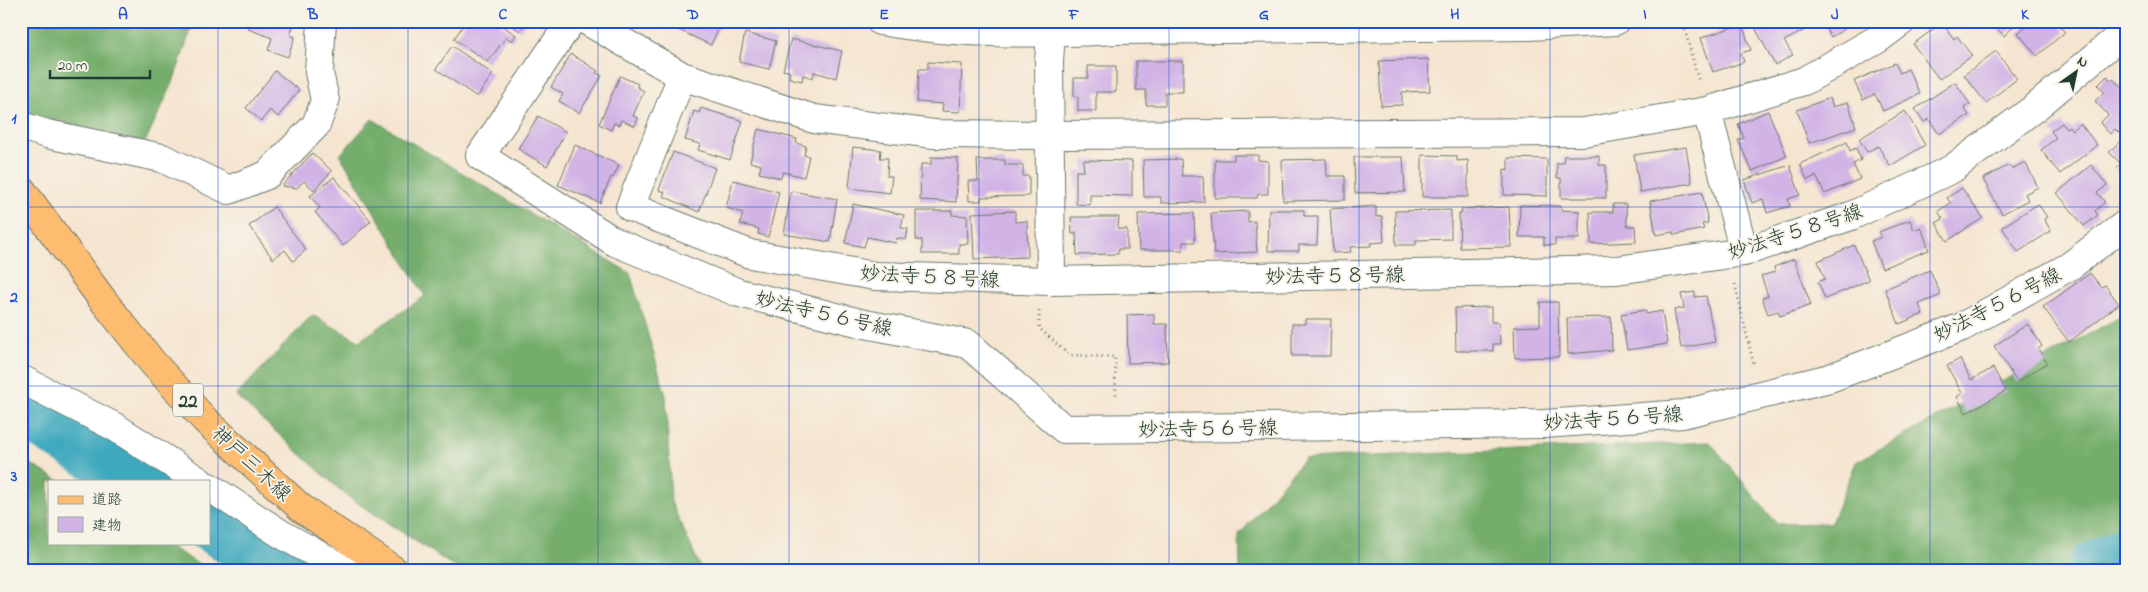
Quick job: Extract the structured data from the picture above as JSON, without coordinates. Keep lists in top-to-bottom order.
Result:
{
  "streets": {
    "main road": ["22", "神戸三木線"],
    "street": ["妙法寺５８号線", "妙法寺５６号線"]
  },
  "legend": ["道路", "建物"],
  "scale_bar": "20 m",
  "north": "top right",
  "grid": {
    "columns": [
      "A",
      "B",
      "C",
      "D",
      "E",
      "F",
      "G",
      "H",
      "I",
      "J",
      "K"
    ],
    "rows": ["1", "2", "3"]
  }
}
